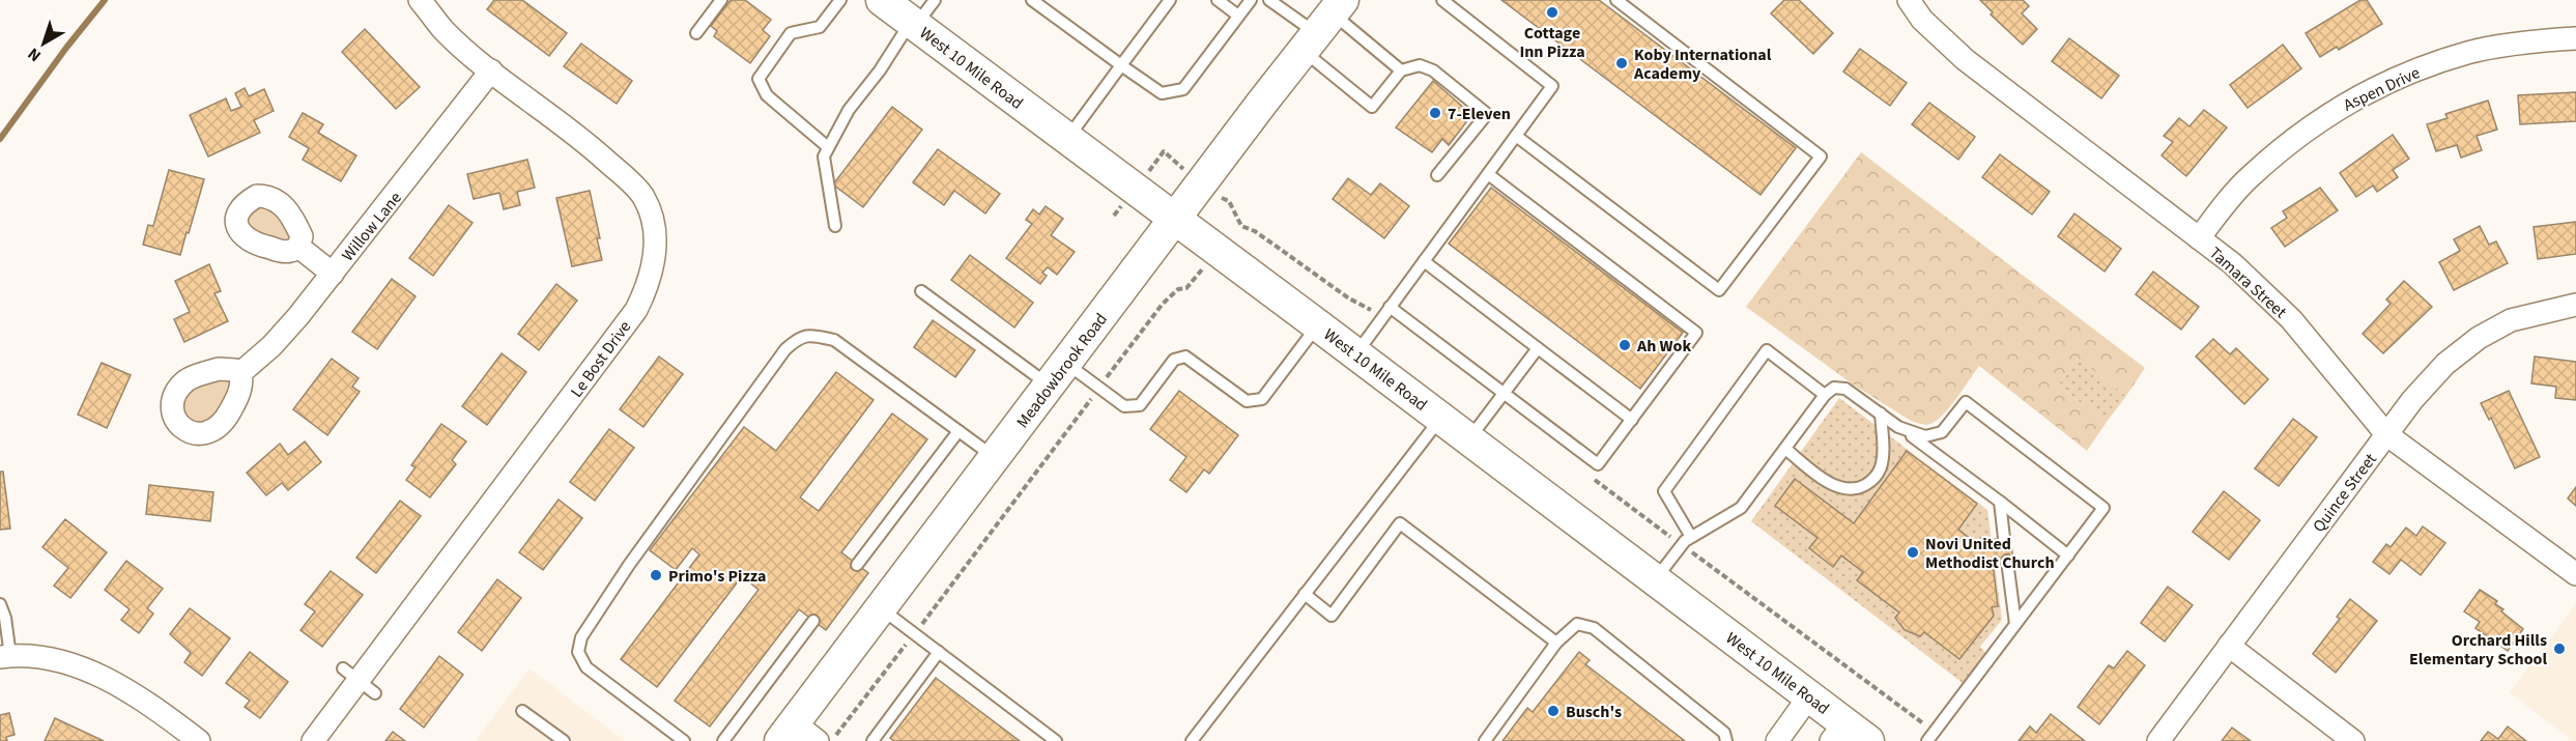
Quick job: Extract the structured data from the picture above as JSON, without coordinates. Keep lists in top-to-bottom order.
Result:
{
  "streets": {
    "main road": ["West 10 Mile Road", "Meadowbrook Road"],
    "street": [
      "Aspen Drive",
      "Willow Lane",
      "Tamara Street",
      "Le Bost Drive",
      "Quince Street"
    ]
  },
  "crossings": [
    ["West 10 Mile Road", "Meadowbrook Road"],
    ["Aspen Drive", "Tamara Street"],
    ["Willow Lane", "Le Bost Drive"],
    ["Tamara Street", "Quince Street"]
  ],
  "places": [
    "Cottage Inn Pizza",
    "Koby International Academy",
    "7-Eleven",
    "Ah Wok",
    "Novi United Methodist Church",
    "Primo's Pizza",
    "Orchard Hills Elementary School",
    "Busch's"
  ],
  "north": "bottom left"
}
